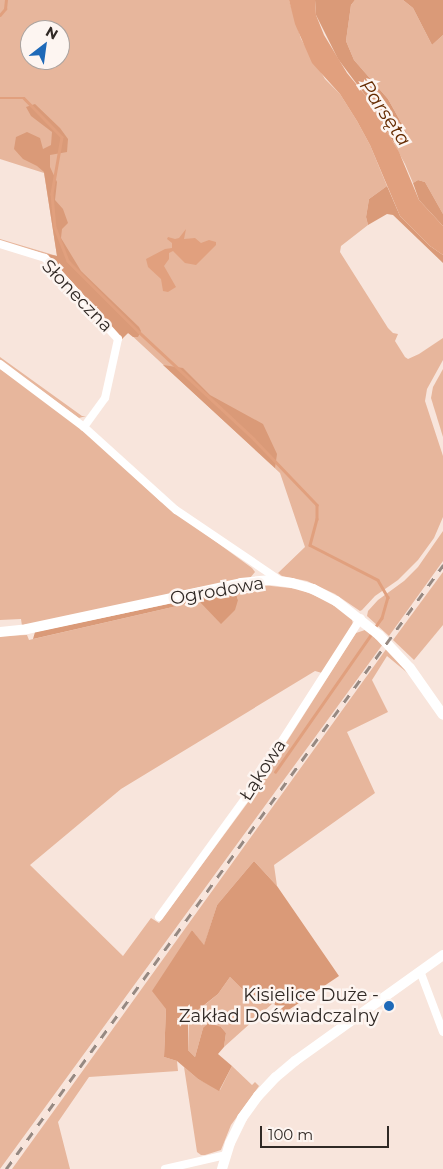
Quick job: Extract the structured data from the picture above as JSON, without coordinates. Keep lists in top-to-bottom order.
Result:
{
  "streets": {
    "street": ["Słoneczna", "Ogrodowa", "Łąkowa"]
  },
  "crossings": [
    ["Ogrodowa", "Łąkowa"]
  ],
  "water": ["Parsęta"],
  "places": ["Kisielice Duże - Zakład Doświadczalny"],
  "scale_bar": "100 m",
  "north": "top right"
}
